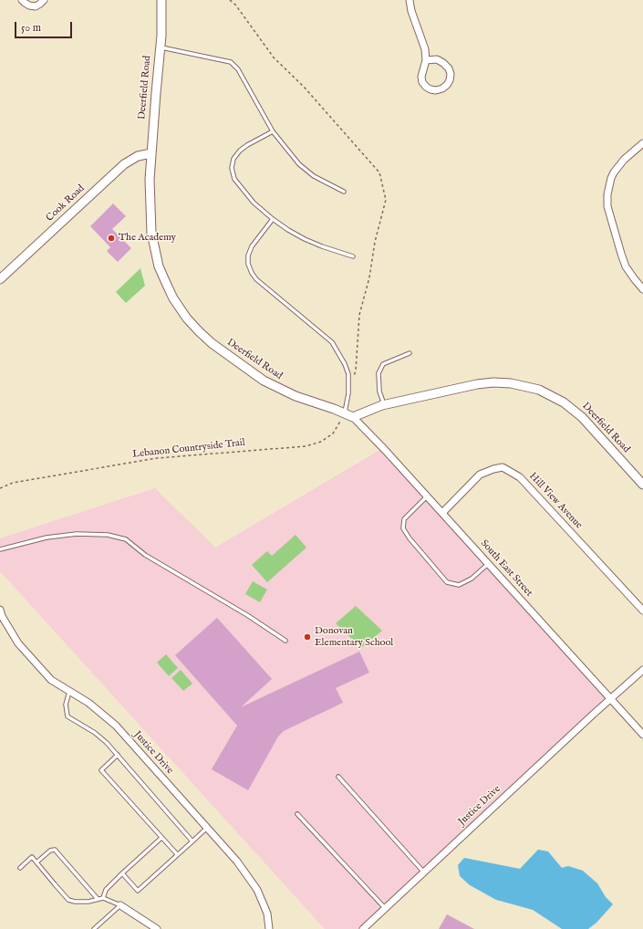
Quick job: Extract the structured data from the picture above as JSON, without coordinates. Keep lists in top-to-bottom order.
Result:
{
  "streets": {
    "street": [
      "Deerfield Road",
      "Cook Road",
      "Hill View Avenue",
      "South East Street",
      "Justice Drive"
    ],
    "path": ["Lebanon Countryside Trail"]
  },
  "crossings": [
    ["Deerfield Road", "Cook Road"],
    ["Deerfield Road", "Lebanon Countryside Trail"],
    ["Deerfield Road", "South East Street"],
    ["Hill View Avenue", "South East Street"],
    ["South East Street", "Justice Drive"]
  ],
  "places": ["The Academy", "Donovan Elementary School"],
  "scale_bar": "50 m"
}
